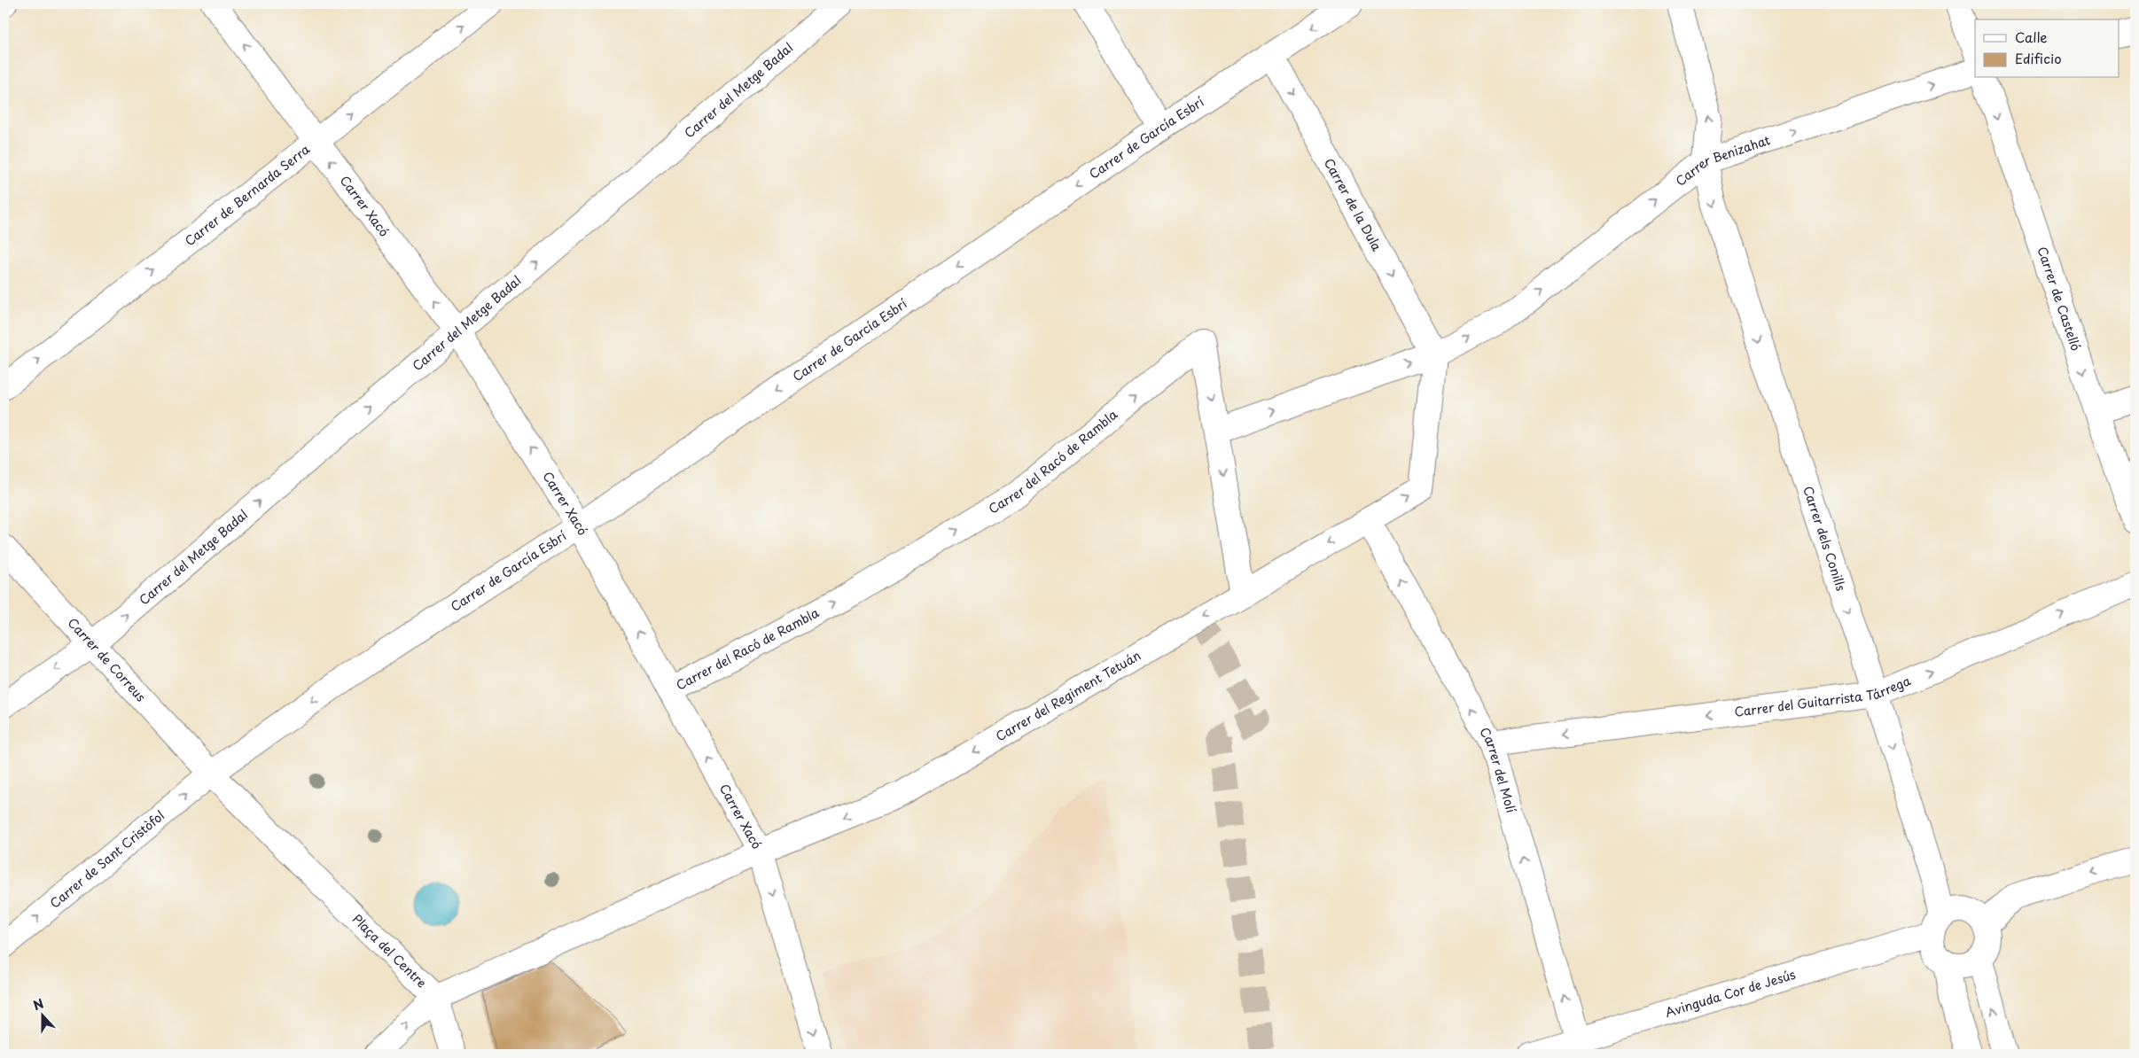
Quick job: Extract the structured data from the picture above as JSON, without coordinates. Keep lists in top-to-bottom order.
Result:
{
  "streets": {
    "street": [
      "Carrer del Metge Badal",
      "Carrer de García Esbrí",
      "Carrer Benizahat",
      "Carrer de Bernarda Serra",
      "Carrer de la Dula",
      "Carrer Xacó",
      "Carrer de Castelló",
      "Carrer del Racó de Rambla",
      "Carrer dels Conills",
      "Carrer de Correus",
      "Carrer del Regiment Tetuán",
      "Carrer del Guitarrista Tárrega",
      "Carrer del Molí",
      "Carrer de Sant Cristòfol",
      "Plaça del Centre",
      "Avinguda Cor de Jesús"
    ]
  },
  "crossings": [
    ["Carrer del Metge Badal", "Carrer Xacó"],
    ["Carrer del Metge Badal", "Carrer de Correus"],
    ["Carrer de García Esbrí", "Carrer de la Dula"],
    ["Carrer de García Esbrí", "Carrer Xacó"],
    ["Carrer de García Esbrí", "Carrer de Correus"],
    ["Carrer de García Esbrí", "Carrer de Sant Cristòfol"],
    ["Carrer de García Esbrí", "Plaça del Centre"],
    ["Carrer Benizahat", "Carrer de la Dula"],
    ["Carrer Benizahat", "Carrer del Racó de Rambla"],
    ["Carrer Benizahat", "Carrer dels Conills"],
    ["Carrer Benizahat", "Carrer del Regiment Tetuán"],
    ["Carrer de Bernarda Serra", "Carrer Xacó"],
    ["Carrer de la Dula", "Carrer del Regiment Tetuán"],
    ["Carrer Xacó", "Carrer del Racó de Rambla"],
    ["Carrer Xacó", "Carrer del Regiment Tetuán"],
    ["Carrer Xacó", "Plaça del Centre"],
    ["Carrer del Racó de Rambla", "Carrer del Regiment Tetuán"],
    ["Carrer dels Conills", "Carrer del Guitarrista Tárrega"],
    ["Carrer dels Conills", "Avinguda Cor de Jesús"],
    ["Carrer de Correus", "Carrer de Sant Cristòfol"],
    ["Carrer de Correus", "Plaça del Centre"],
    ["Carrer del Regiment Tetuán", "Carrer del Molí"],
    ["Carrer del Regiment Tetuán", "Plaça del Centre"],
    ["Carrer del Guitarrista Tárrega", "Carrer del Molí"],
    ["Carrer del Molí", "Avinguda Cor de Jesús"],
    ["Carrer de Sant Cristòfol", "Plaça del Centre"]
  ],
  "one_way": [
    "Carrer del Metge Badal",
    "Carrer de García Esbrí",
    "Carrer Benizahat",
    "Carrer de Bernarda Serra",
    "Carrer de la Dula",
    "Carrer de Castelló",
    "Carrer del Molí",
    "Carrer de Sant Cristòfol"
  ],
  "legend": ["Calle", "Edificio"],
  "north": "top"
}
